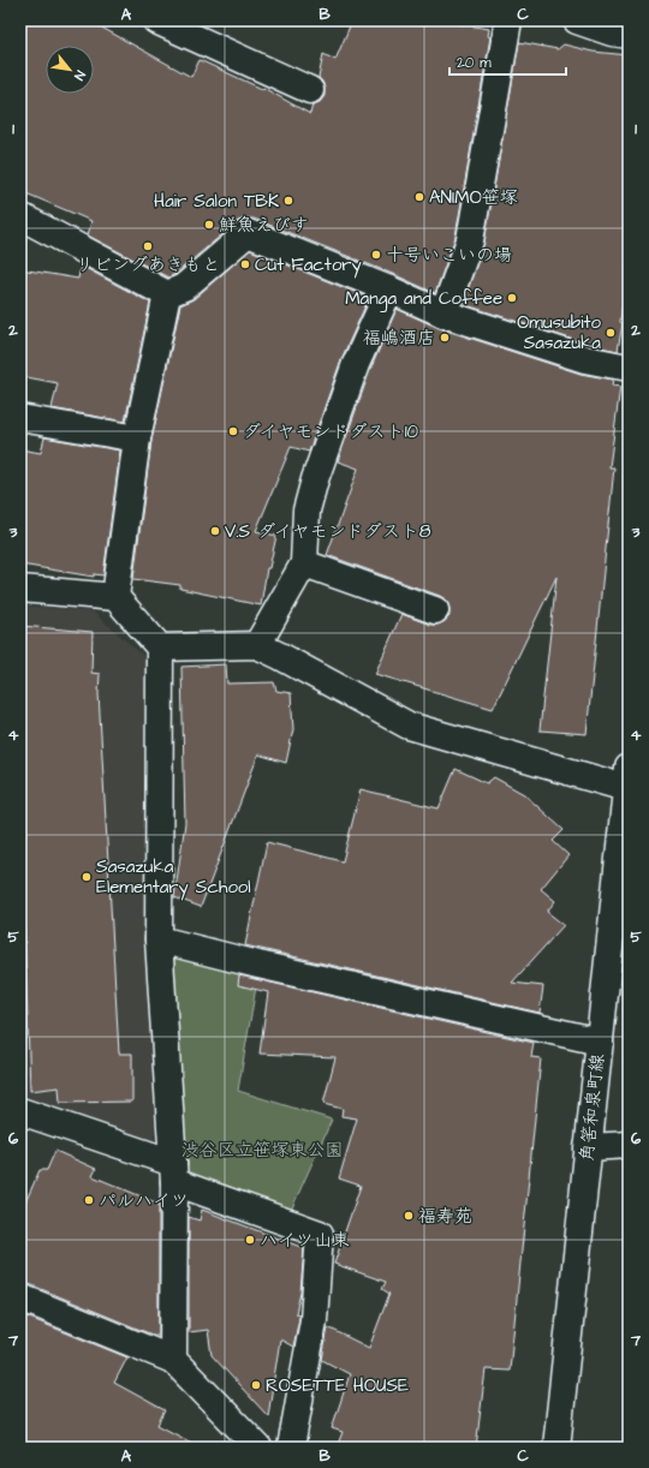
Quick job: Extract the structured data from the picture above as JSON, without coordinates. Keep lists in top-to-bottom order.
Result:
{
  "streets": {
    "street": ["角筈和泉町線"]
  },
  "parks": ["渋谷区立笹塚東公園"],
  "places": [
    "ANIMO笹塚",
    "Hair Salon TBK",
    "鮮魚えびす",
    "リビングあきもと",
    "十号いこいの場",
    "Cut Factory",
    "Manga and Coffee",
    "Omusubito Sasazuka",
    "福嶋酒店",
    "ダイヤモンドダスト10",
    "V.S ダイヤモンドダスト8",
    "Sasazuka Elementary School",
    "パルハイツ",
    "福寿苑",
    "ハイツ山東",
    "ROSETTE HOUSE"
  ],
  "scale_bar": "20 m",
  "north": "bottom right",
  "grid": {
    "columns": ["A", "B", "C"],
    "rows": [
      "1",
      "2",
      "3",
      "4",
      "5",
      "6",
      "7"
    ]
  }
}
